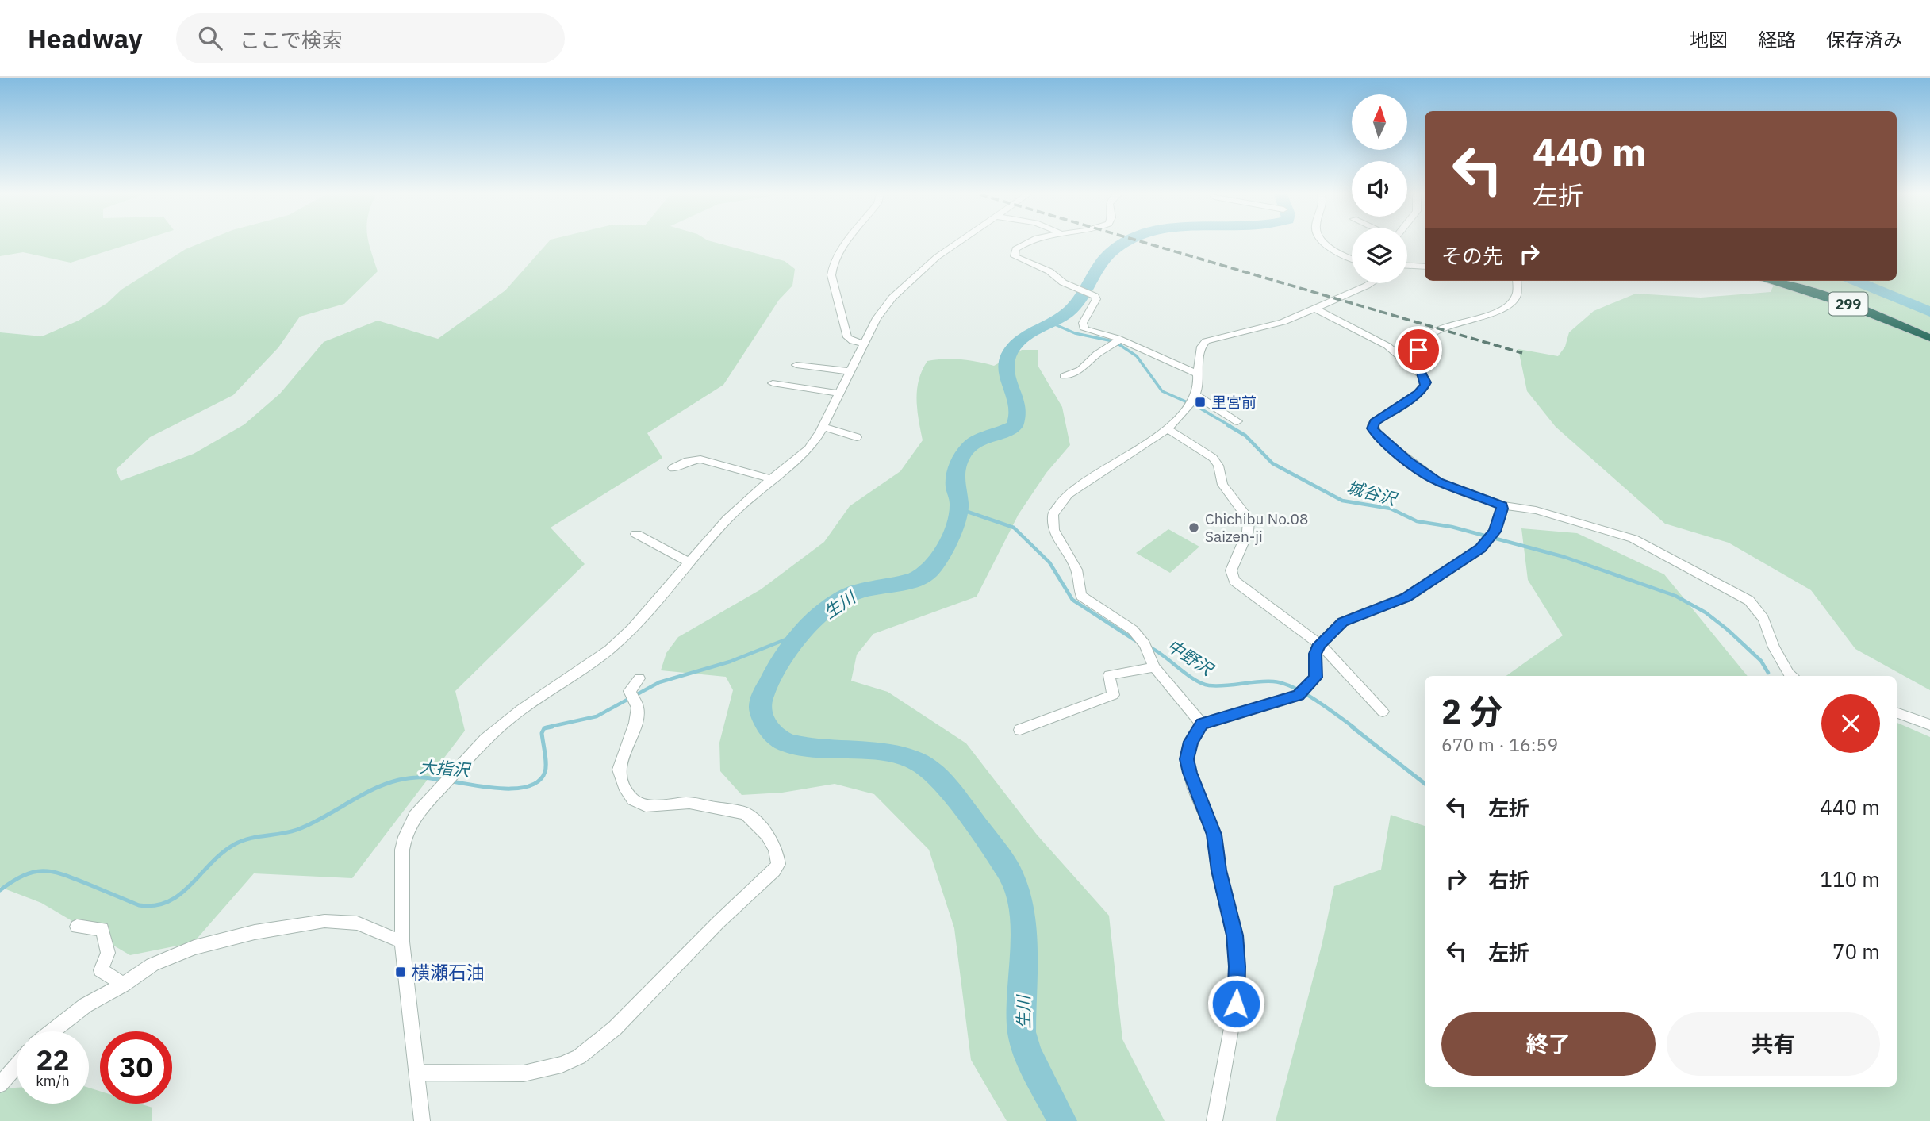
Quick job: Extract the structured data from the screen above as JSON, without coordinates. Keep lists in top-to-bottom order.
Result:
{
  "streets": {
    "highway": ["299"]
  },
  "water": [
    "城谷沢",
    "生川",
    "中野沢",
    "大指沢"
  ],
  "places": {
    "transit": ["里宮前", "横瀬石油"],
    "other": ["Chichibu No.08 Saizen-ji"]
  },
  "north": "top",
  "page": {
    "header": "Headway",
    "search": "ここで検索",
    "nav": ["地図", "経路", "保存済み"],
    "turn": ["440 m", "左折"],
    "then": "その先",
    "heading": ["2 分", "670 m · 16:59"],
    "list": [
      {
        "name": "左折",
        "value": "440 m"
      },
      {
        "name": "右折",
        "value": "110 m"
      },
      {
        "name": "左折",
        "value": "70 m"
      }
    ],
    "buttons": ["終了", "共有"],
    "speed": "22 km/h",
    "limit": "30"
  }
}
